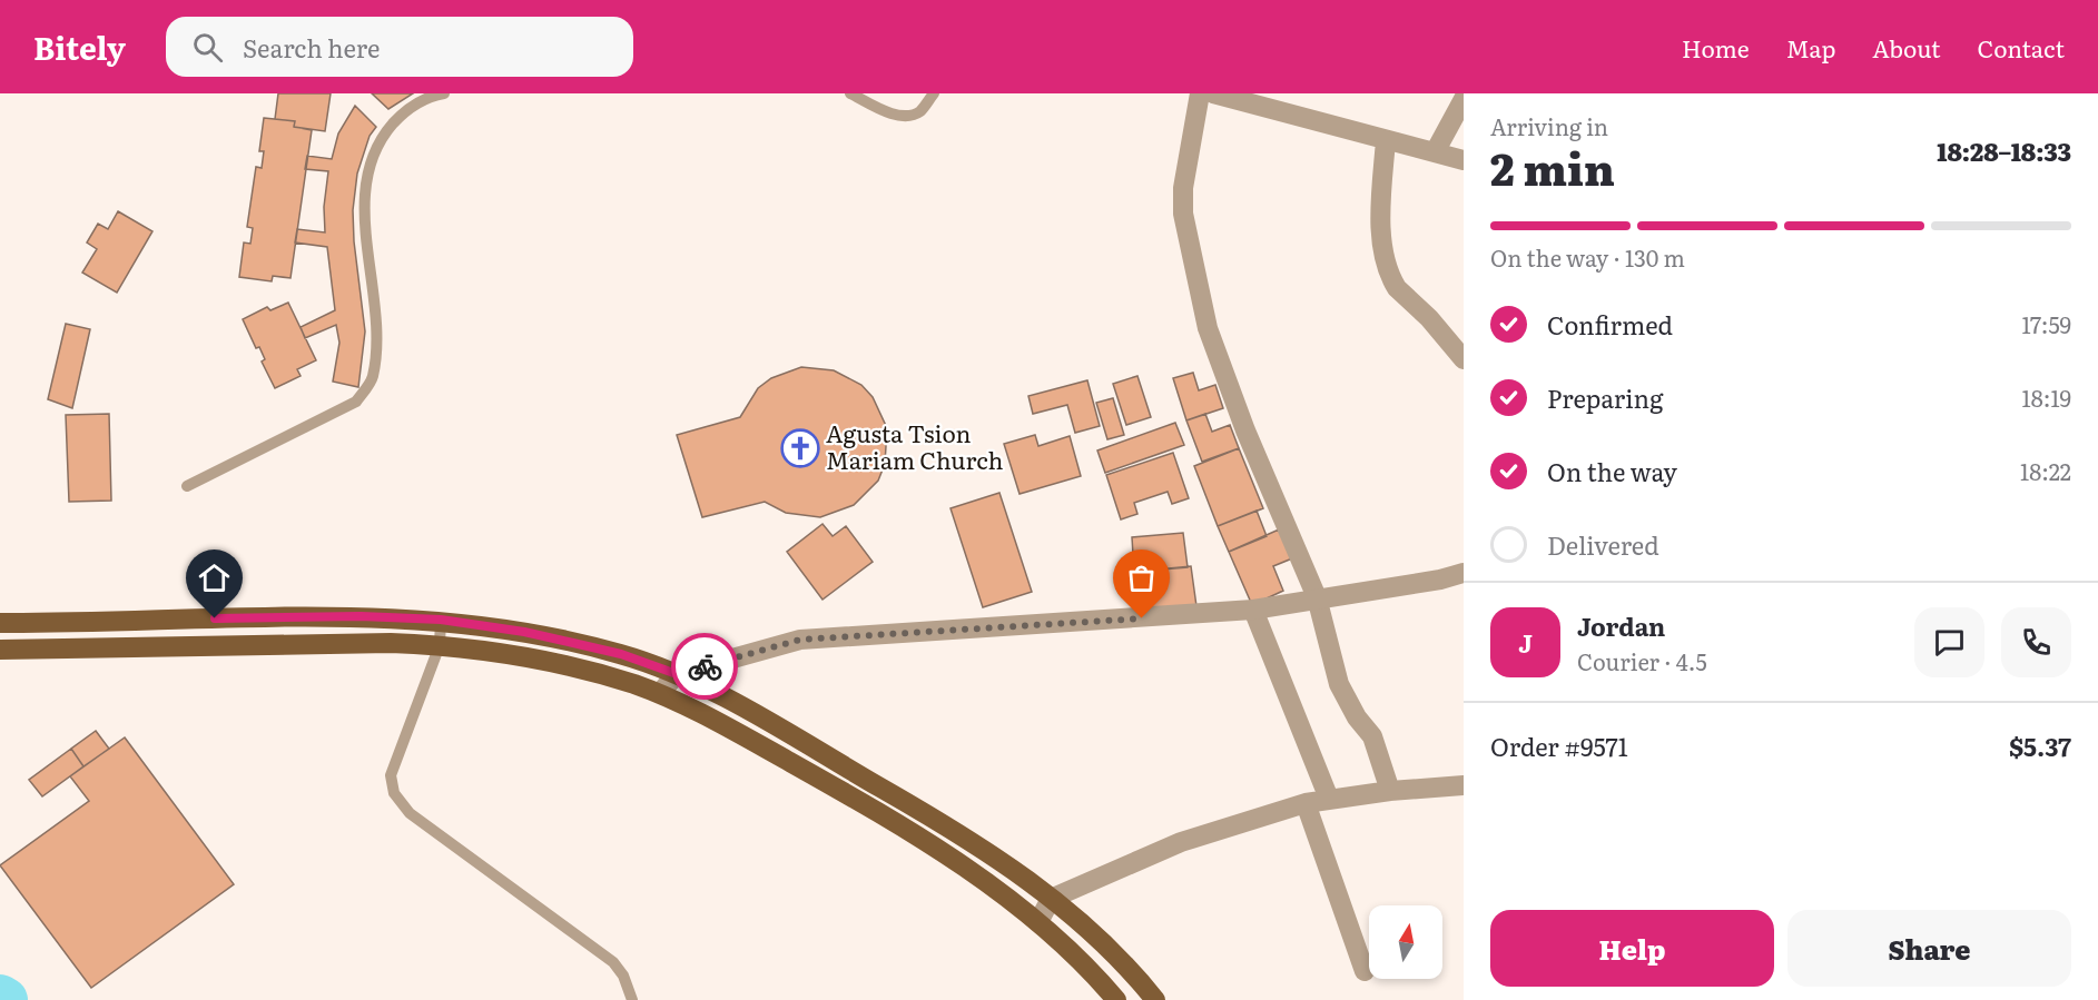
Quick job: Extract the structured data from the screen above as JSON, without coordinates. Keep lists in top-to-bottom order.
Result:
{
  "places": {
    "church": ["Agusta Tsion Mariam Church"]
  },
  "north": "top",
  "page": {
    "header": "Bitely",
    "search": "Search here",
    "nav": [
      "Home",
      "Map",
      "About",
      "Contact"
    ],
    "heading": ["2 min", "Arriving in", "18:28–18:33"],
    "panel": [
      "Jordan",
      "Courier · 4.5",
      "Order #9571",
      "$5.37"
    ],
    "bar": "On the way · 130 m",
    "list": [
      ["Confirmed", "17:59"],
      ["Preparing", "18:19"],
      ["On the way", "18:22"],
      "Delivered"
    ],
    "round": "J",
    "buttons": ["Help", "Share"]
  }
}
